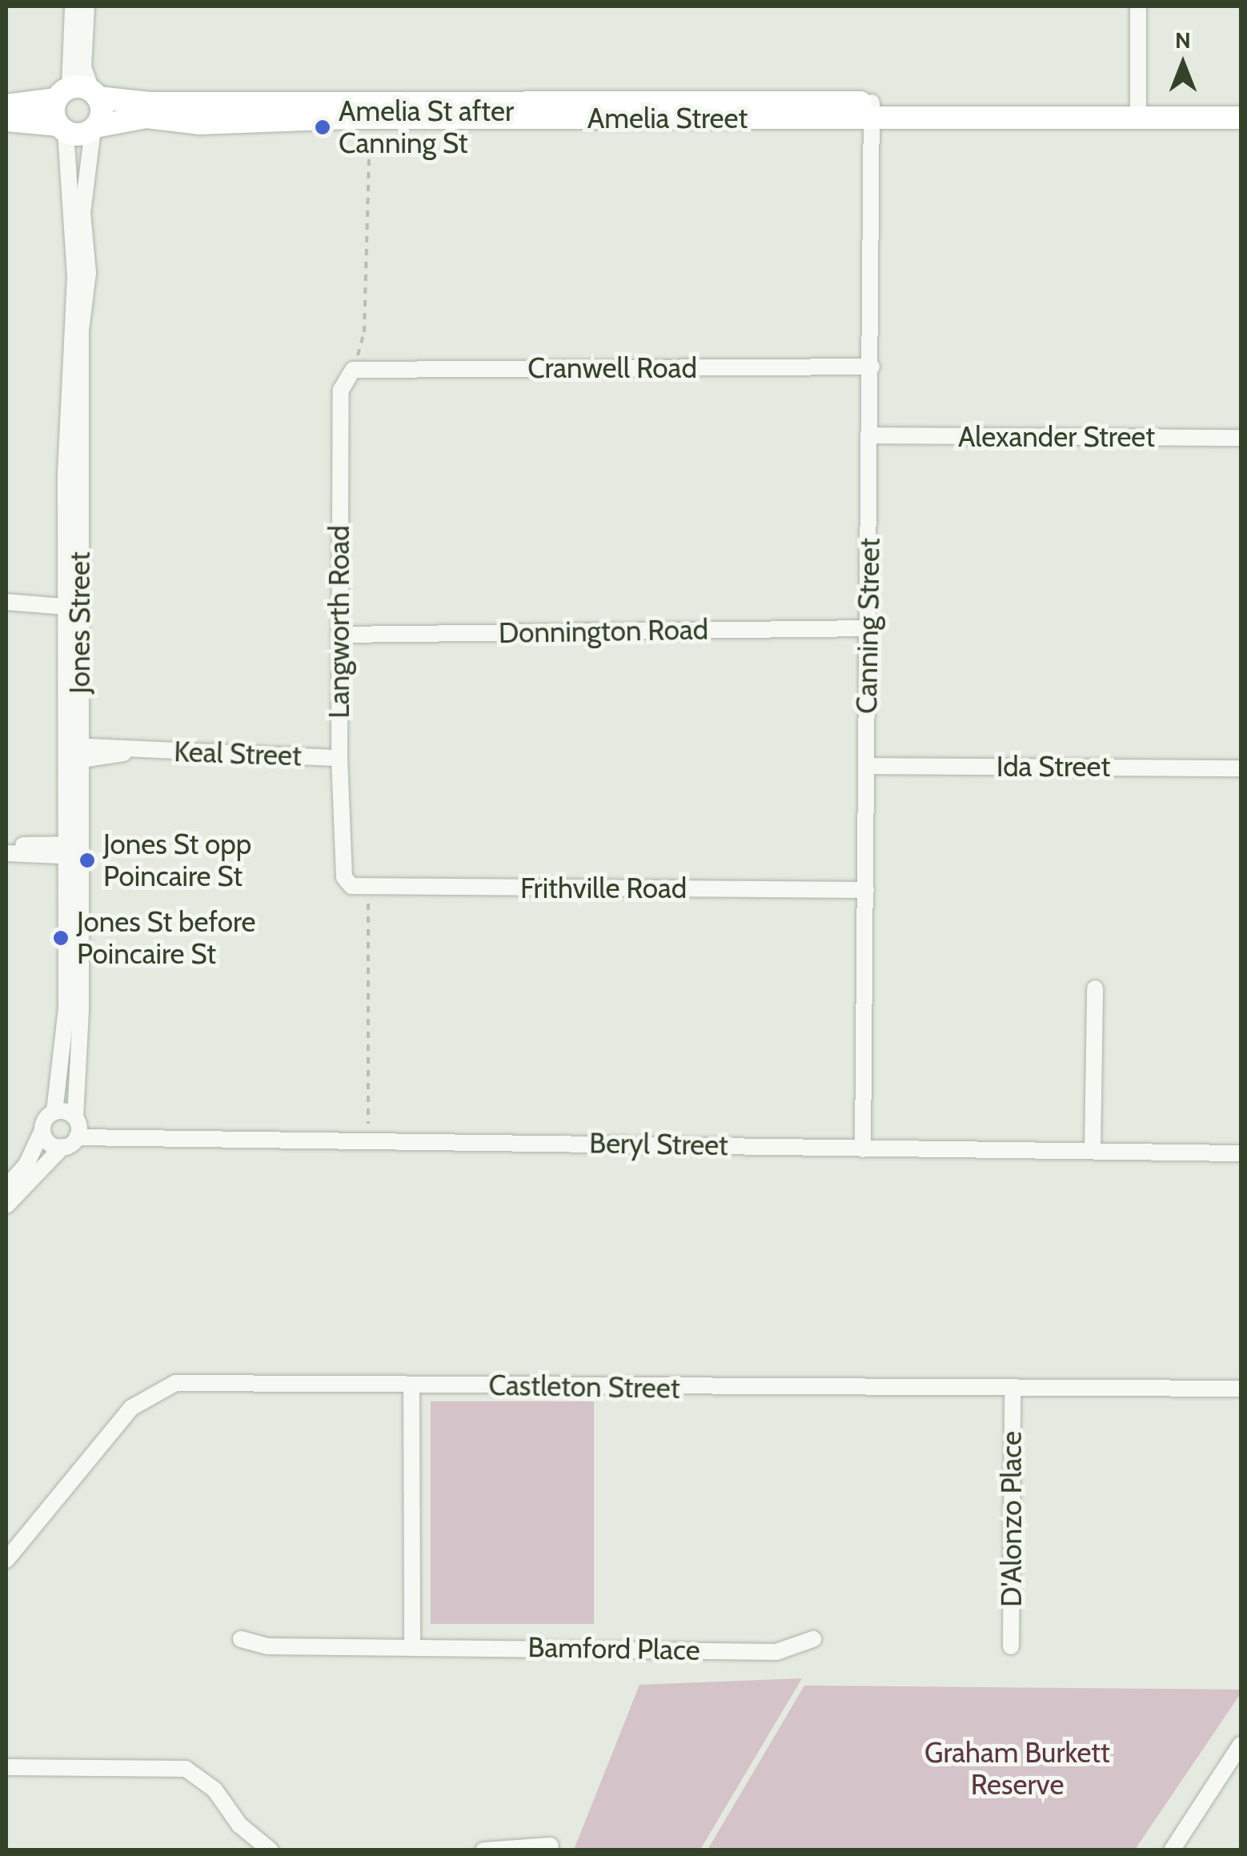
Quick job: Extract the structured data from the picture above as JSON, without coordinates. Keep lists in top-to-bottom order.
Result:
{
  "streets": {
    "main road": ["Amelia Street"],
    "street": [
      "Cranwell Road",
      "Alexander Street",
      "Langworth Road",
      "Jones Street",
      "Canning Street",
      "Donnington Road",
      "Keal Street",
      "Ida Street",
      "Frithville Road",
      "Beryl Street",
      "Castleton Street",
      "D'Alonzo Place",
      "Bamford Place"
    ]
  },
  "crossings": [
    ["Amelia Street", "Jones Street"],
    ["Amelia Street", "Canning Street"],
    ["Cranwell Road", "Langworth Road"],
    ["Cranwell Road", "Canning Street"],
    ["Alexander Street", "Canning Street"],
    ["Langworth Road", "Donnington Road"],
    ["Langworth Road", "Keal Street"],
    ["Langworth Road", "Frithville Road"],
    ["Jones Street", "Keal Street"],
    ["Jones Street", "Beryl Street"],
    ["Canning Street", "Donnington Road"],
    ["Canning Street", "Ida Street"],
    ["Canning Street", "Frithville Road"],
    ["Canning Street", "Beryl Street"],
    ["Castleton Street", "D'Alonzo Place"]
  ],
  "parks": ["Graham Burkett Reserve"],
  "places": ["Amelia St after Canning St", "Jones St opp Poincaire St", "Jones St before Poincaire St"],
  "north": "top"
}
